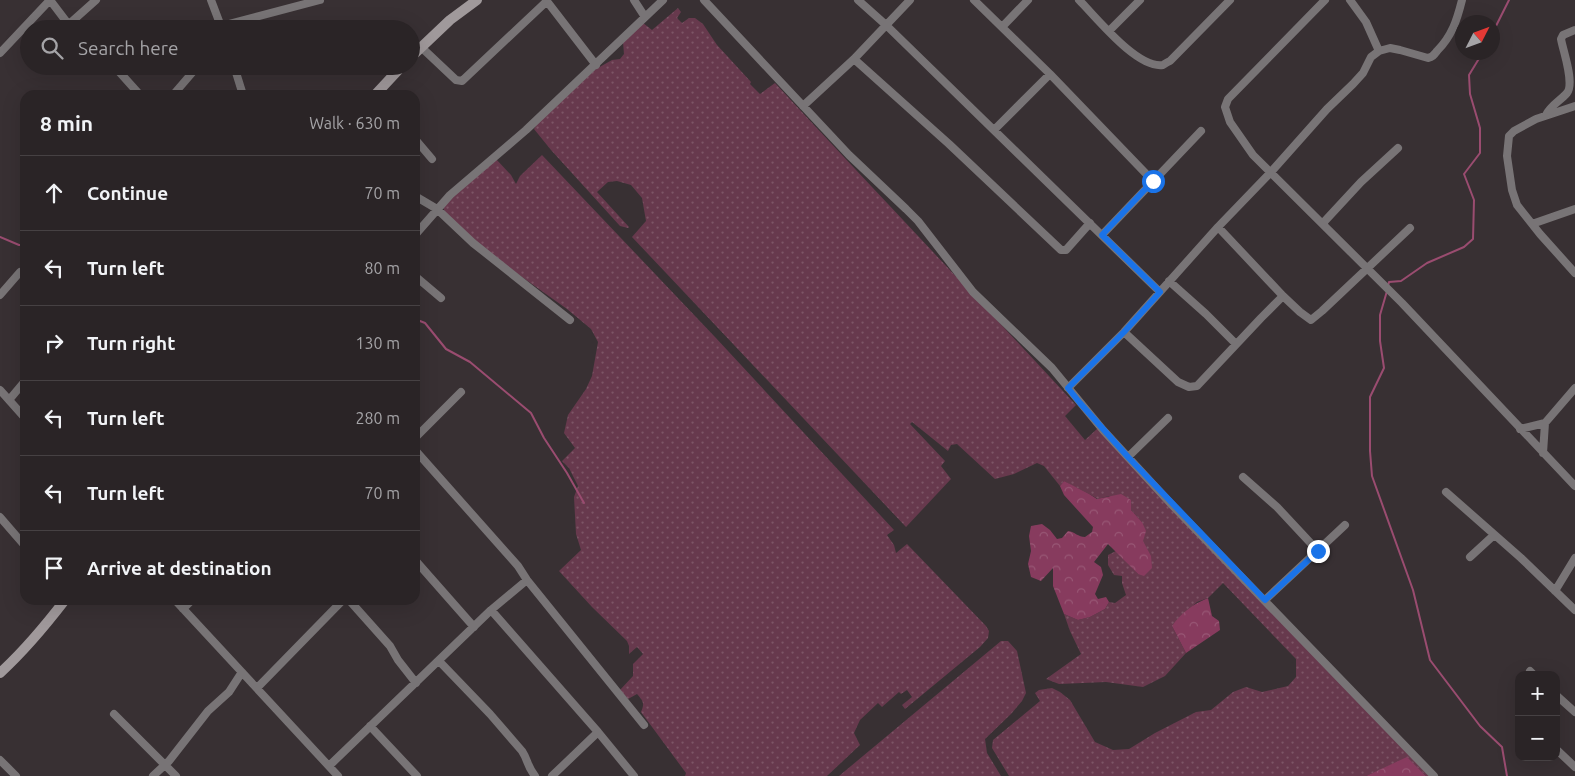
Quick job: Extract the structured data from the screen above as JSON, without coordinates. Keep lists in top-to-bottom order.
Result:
{
  "north": "top right",
  "page": {
    "search": "Search here",
    "heading": ["8 min", "Walk · 630 m"],
    "list": [
      ["Continue", "70 m"],
      ["Turn left", "80 m"],
      ["Turn right", "130 m"],
      ["Turn left", "280 m"],
      ["Turn left", "70 m"],
      "Arrive at destination"
    ],
    "map_buttons": ["+", "−"]
  }
}
